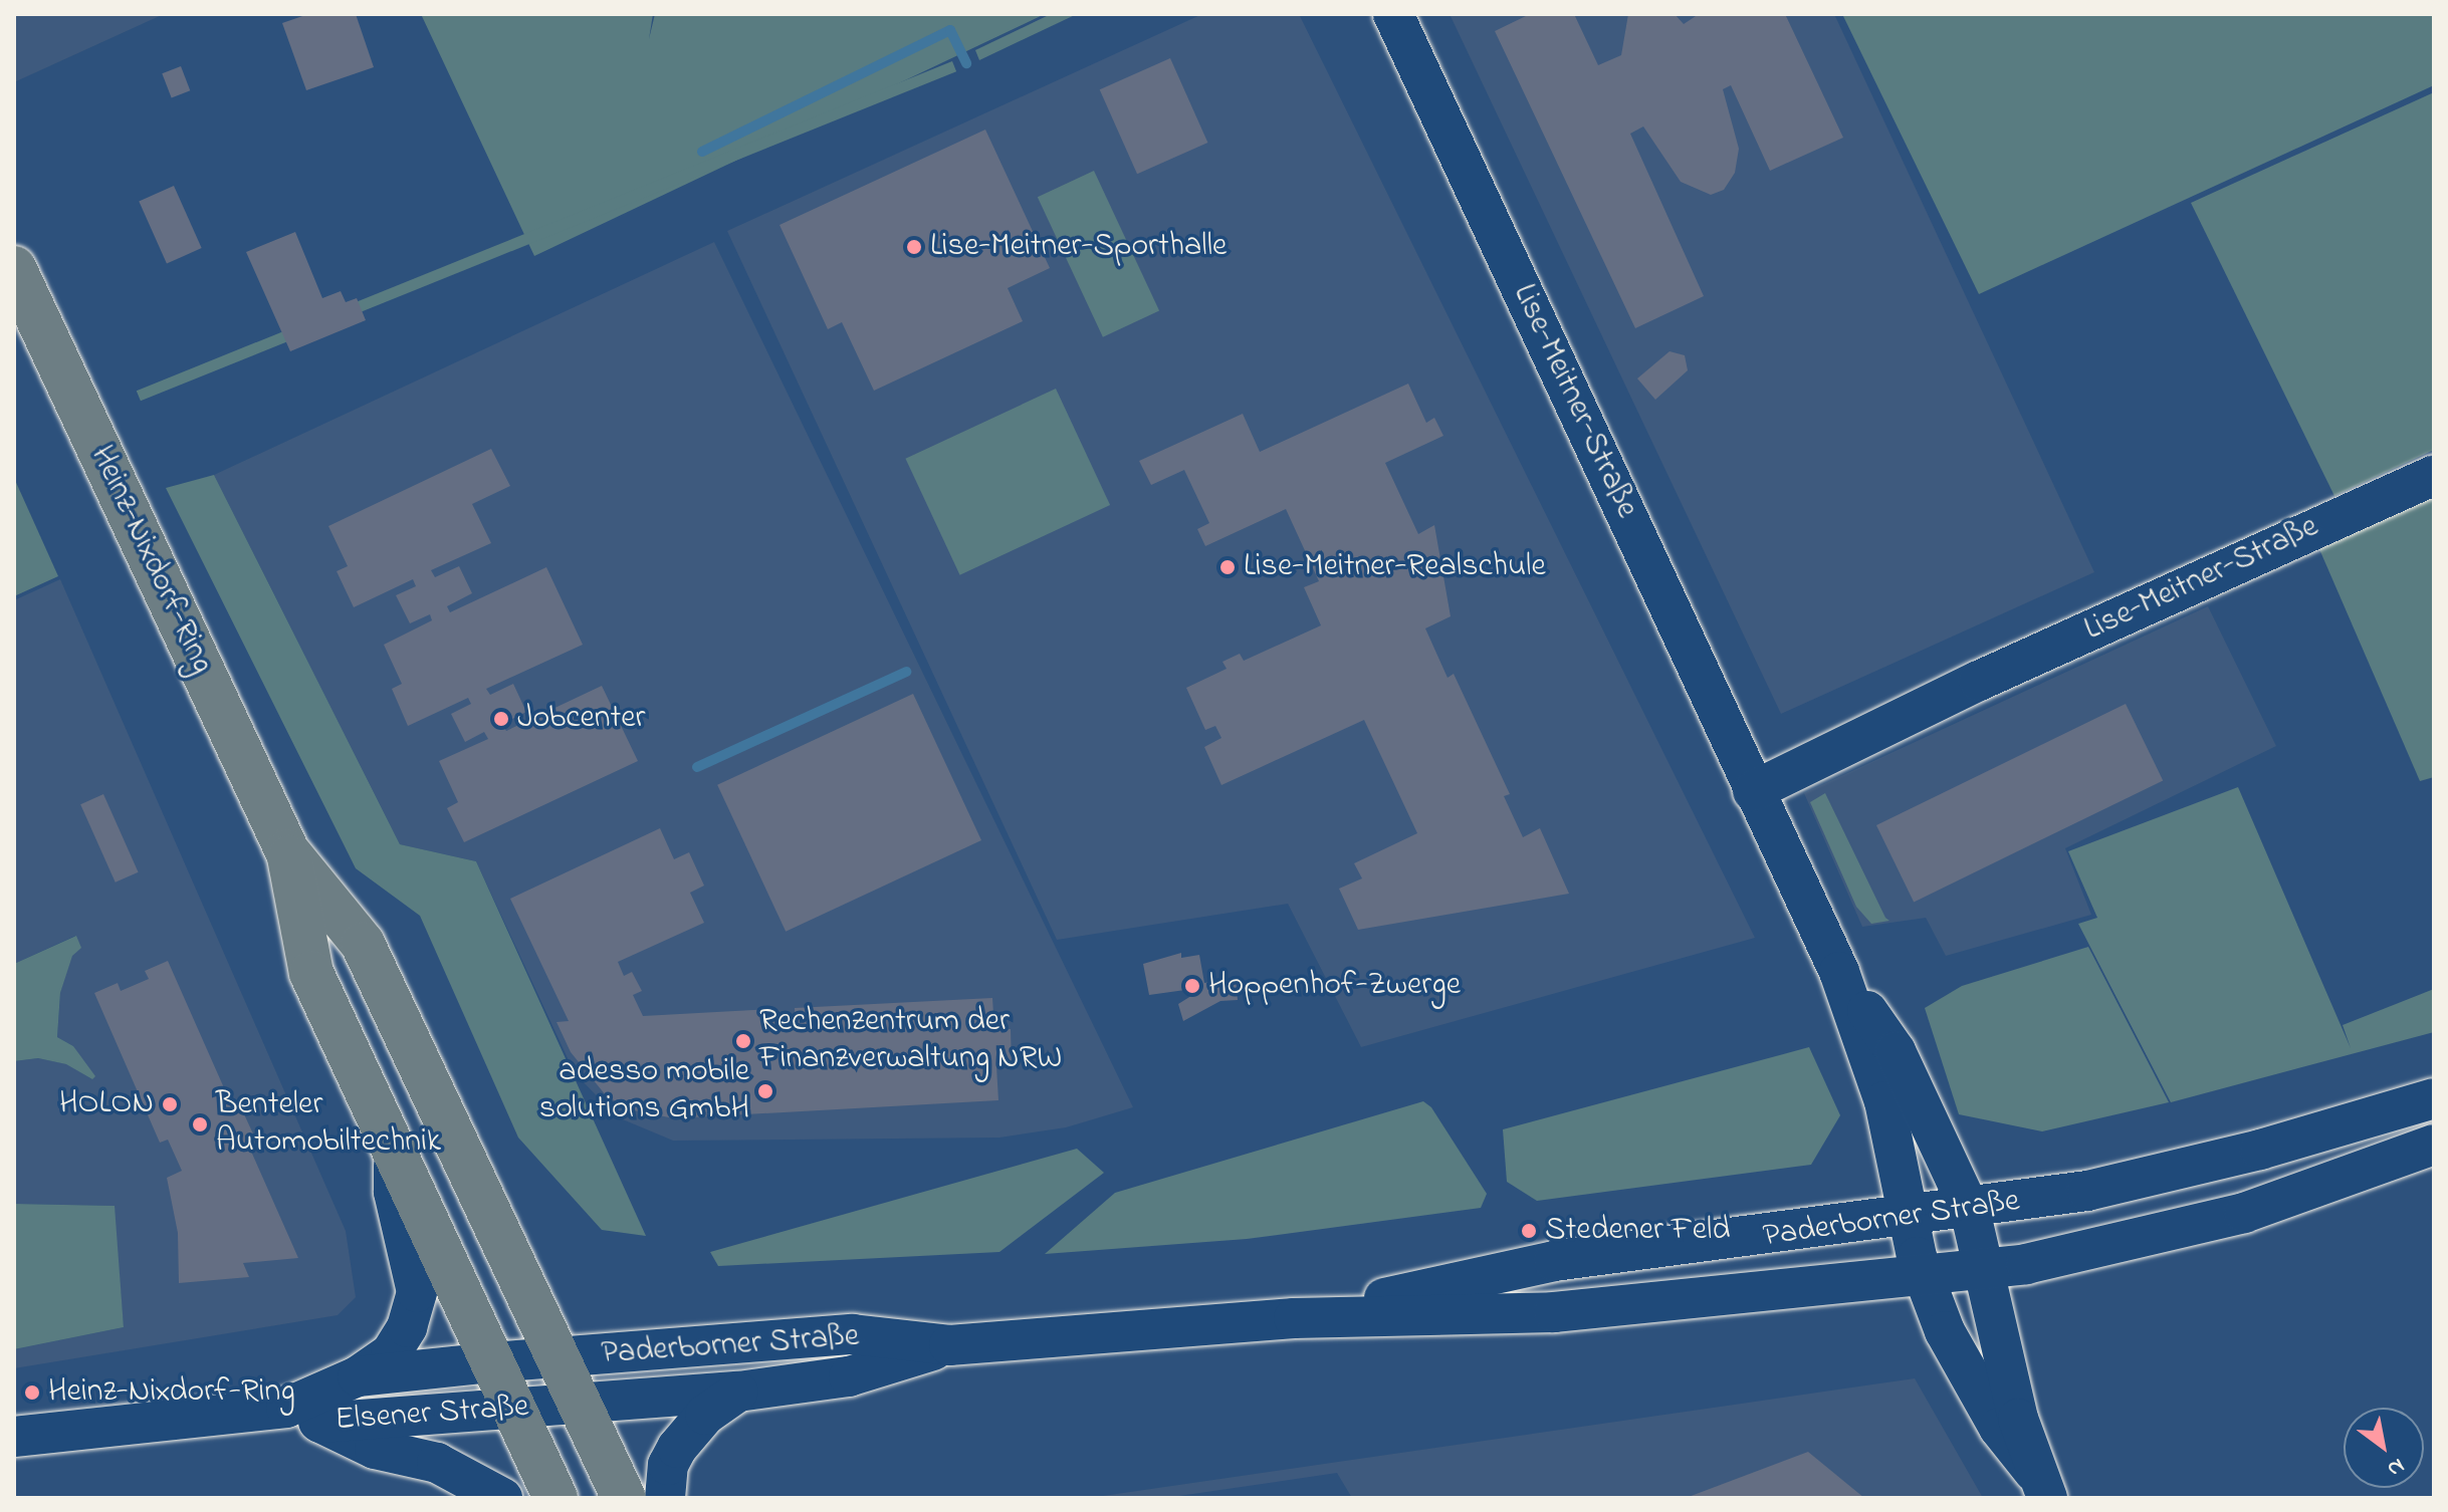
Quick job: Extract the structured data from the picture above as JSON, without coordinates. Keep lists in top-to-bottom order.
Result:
{
  "streets": {
    "main road": ["Heinz-Nixdorf-Ring"],
    "street": ["Lise-Meitner-Straße", "Paderborner Straße", "Elsener Straße"]
  },
  "crossings": [
    ["Lise-Meitner-Straße", "Paderborner Straße"],
    ["Heinz-Nixdorf-Ring", "Paderborner Straße"],
    ["Heinz-Nixdorf-Ring", "Elsener Straße"],
    ["Paderborner Straße", "Elsener Straße"]
  ],
  "places": [
    "Lise-Meitner-Sporthalle",
    "Lise-Meitner-Realschule",
    "Jobcenter",
    "Hoppenhof-Zwerge",
    "Rechenzentrum der Finanzverwaltung NRW",
    "adesso mobile solutions GmbH",
    "HOLON",
    "Benteler Automobiltechnik",
    "Stedener Feld",
    "Heinz-Nixdorf-Ring"
  ],
  "north": "bottom right"
}
